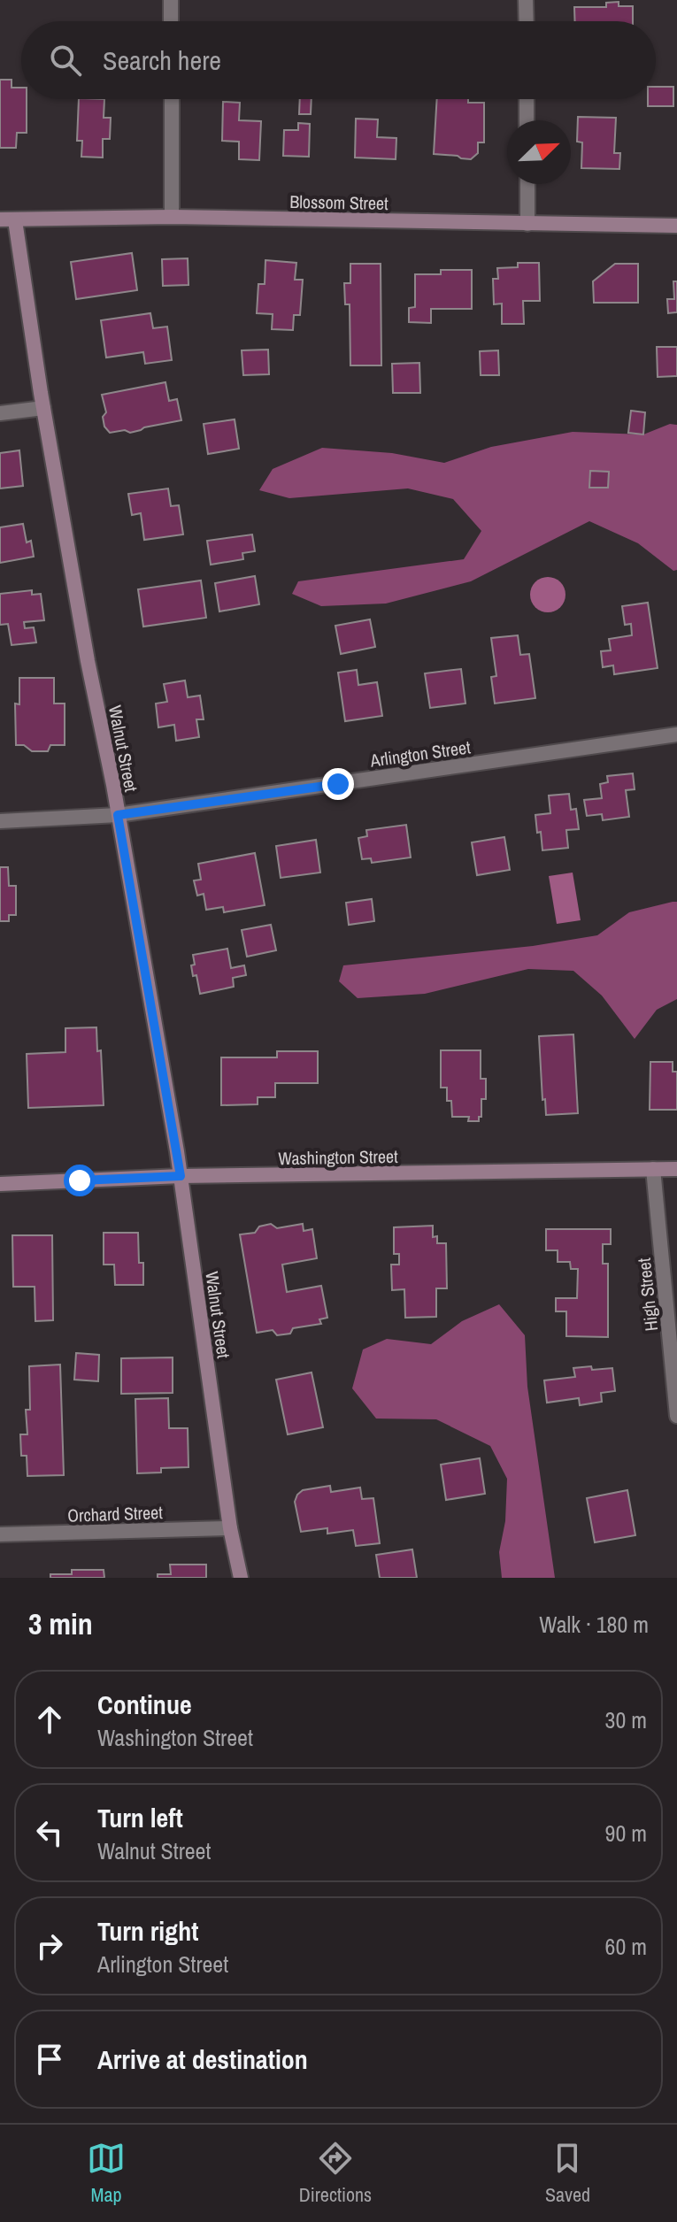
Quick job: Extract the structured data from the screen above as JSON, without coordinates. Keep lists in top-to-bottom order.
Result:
{
  "streets": {
    "street": [
      "Blossom Street",
      "Walnut Street",
      "Arlington Street",
      "Washington Street",
      "High Street",
      "Orchard Street"
    ]
  },
  "crossings": [
    ["Blossom Street", "Walnut Street"],
    ["Walnut Street", "Arlington Street"],
    ["Walnut Street", "Washington Street"],
    ["Walnut Street", "Orchard Street"],
    ["Washington Street", "High Street"]
  ],
  "north": "top right",
  "page": {
    "search": "Search here",
    "heading": ["3 min", "Walk · 180 m"],
    "list": [
      ["Continue", "Washington Street", "30 m"],
      ["Turn left", "Walnut Street", "90 m"],
      ["Turn right", "Arlington Street", "60 m"],
      "Arrive at destination"
    ],
    "nav": ["Map", "Directions", "Saved"]
  }
}
